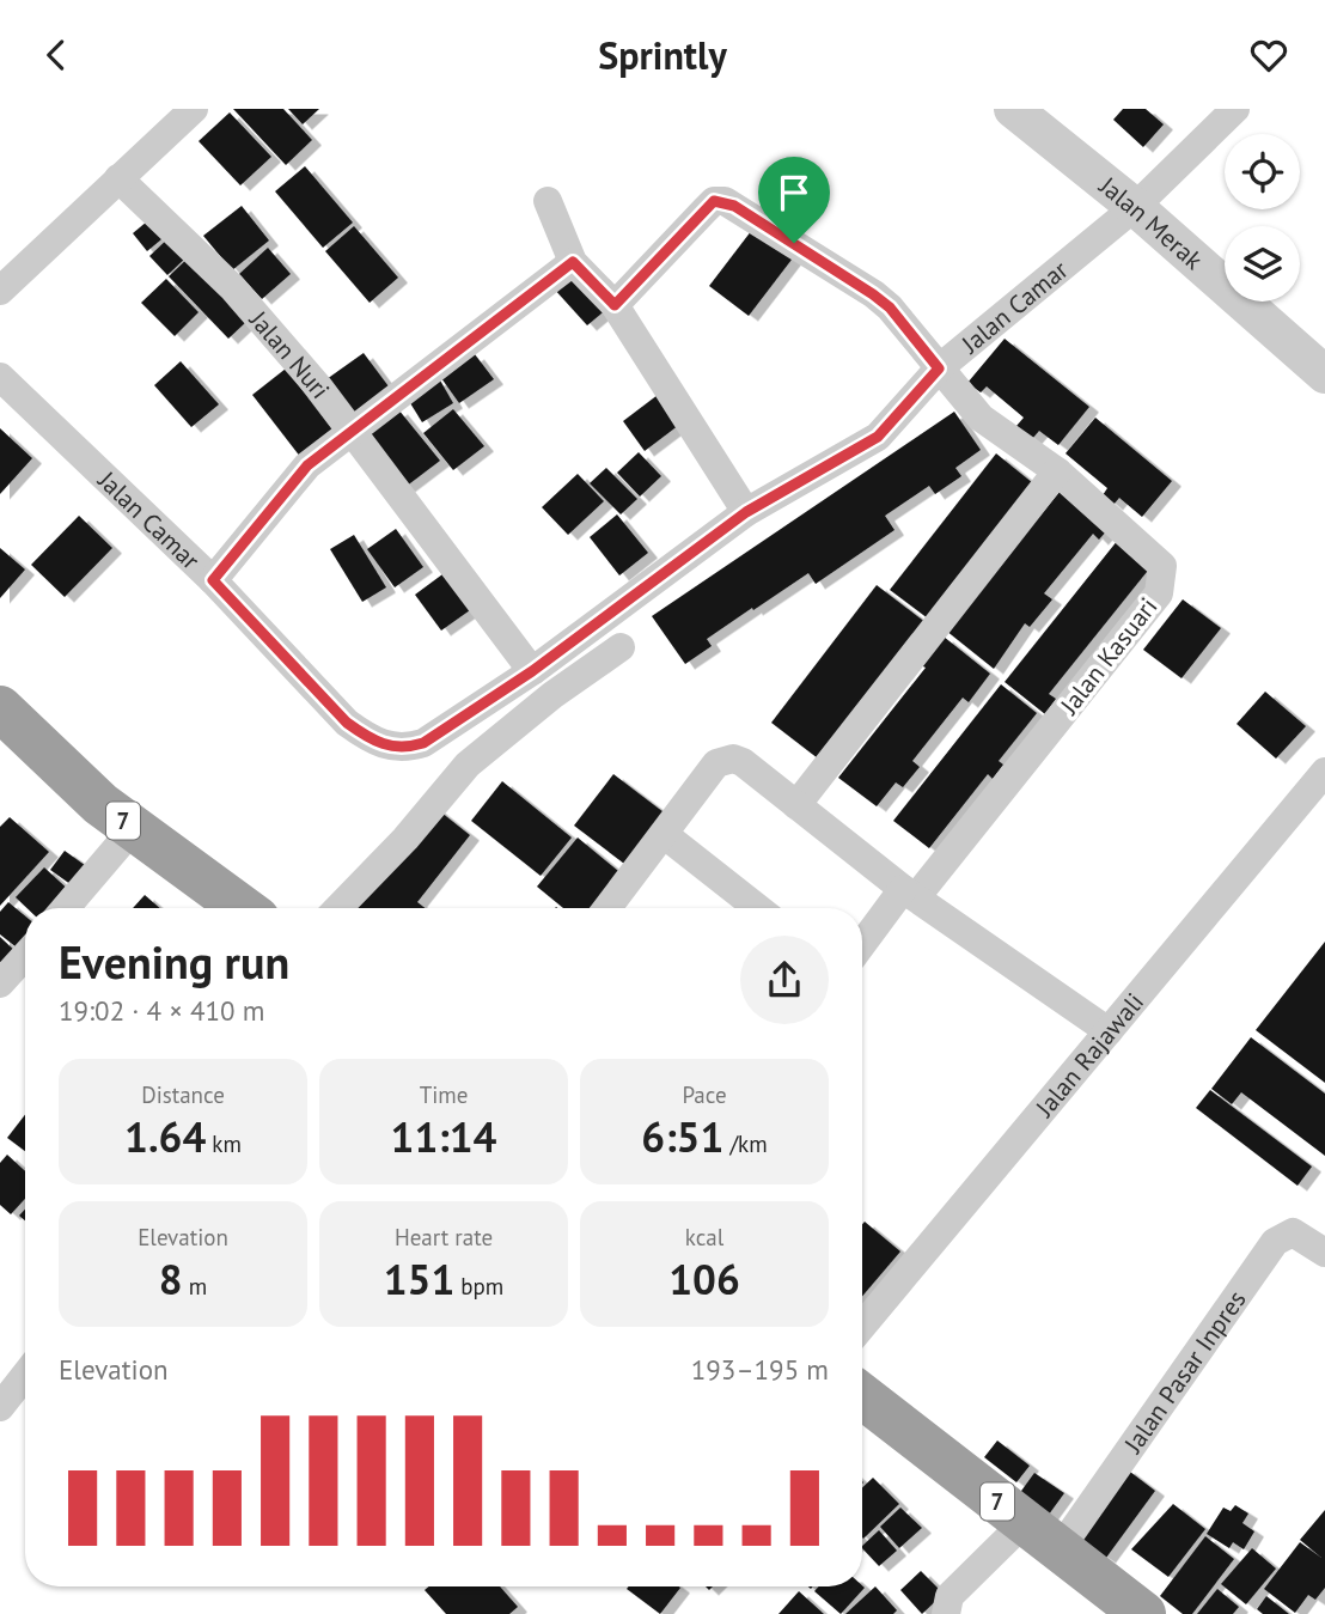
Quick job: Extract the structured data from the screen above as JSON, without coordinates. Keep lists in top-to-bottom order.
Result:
{
  "streets": {
    "highway": ["7"],
    "street": [
      "Jalan Merak",
      "Jalan Camar",
      "Jalan Nuri",
      "Jalan Kasuari",
      "Jalan Rajawali",
      "Jalan Pasar Inpres"
    ]
  },
  "crossings": [
    ["Jalan Merak", "Jalan Camar"],
    ["Jalan Camar", "Jalan Nuri"],
    ["Jalan Camar", "Jalan Kasuari"],
    ["7", "Jalan Pasar Inpres"]
  ],
  "page": {
    "header": "Sprintly",
    "heading": ["Evening run", "19:02 · 4 × 410 m"],
    "stats": [
      ["Distance", "1.64 km"],
      ["Time", "11:14"],
      ["Pace", "6:51 /km"],
      ["Elevation", "8 m"],
      ["Heart rate", "151 bpm"],
      ["kcal", "106"]
    ],
    "chart": ["Elevation", "193–195 m"]
  }
}
